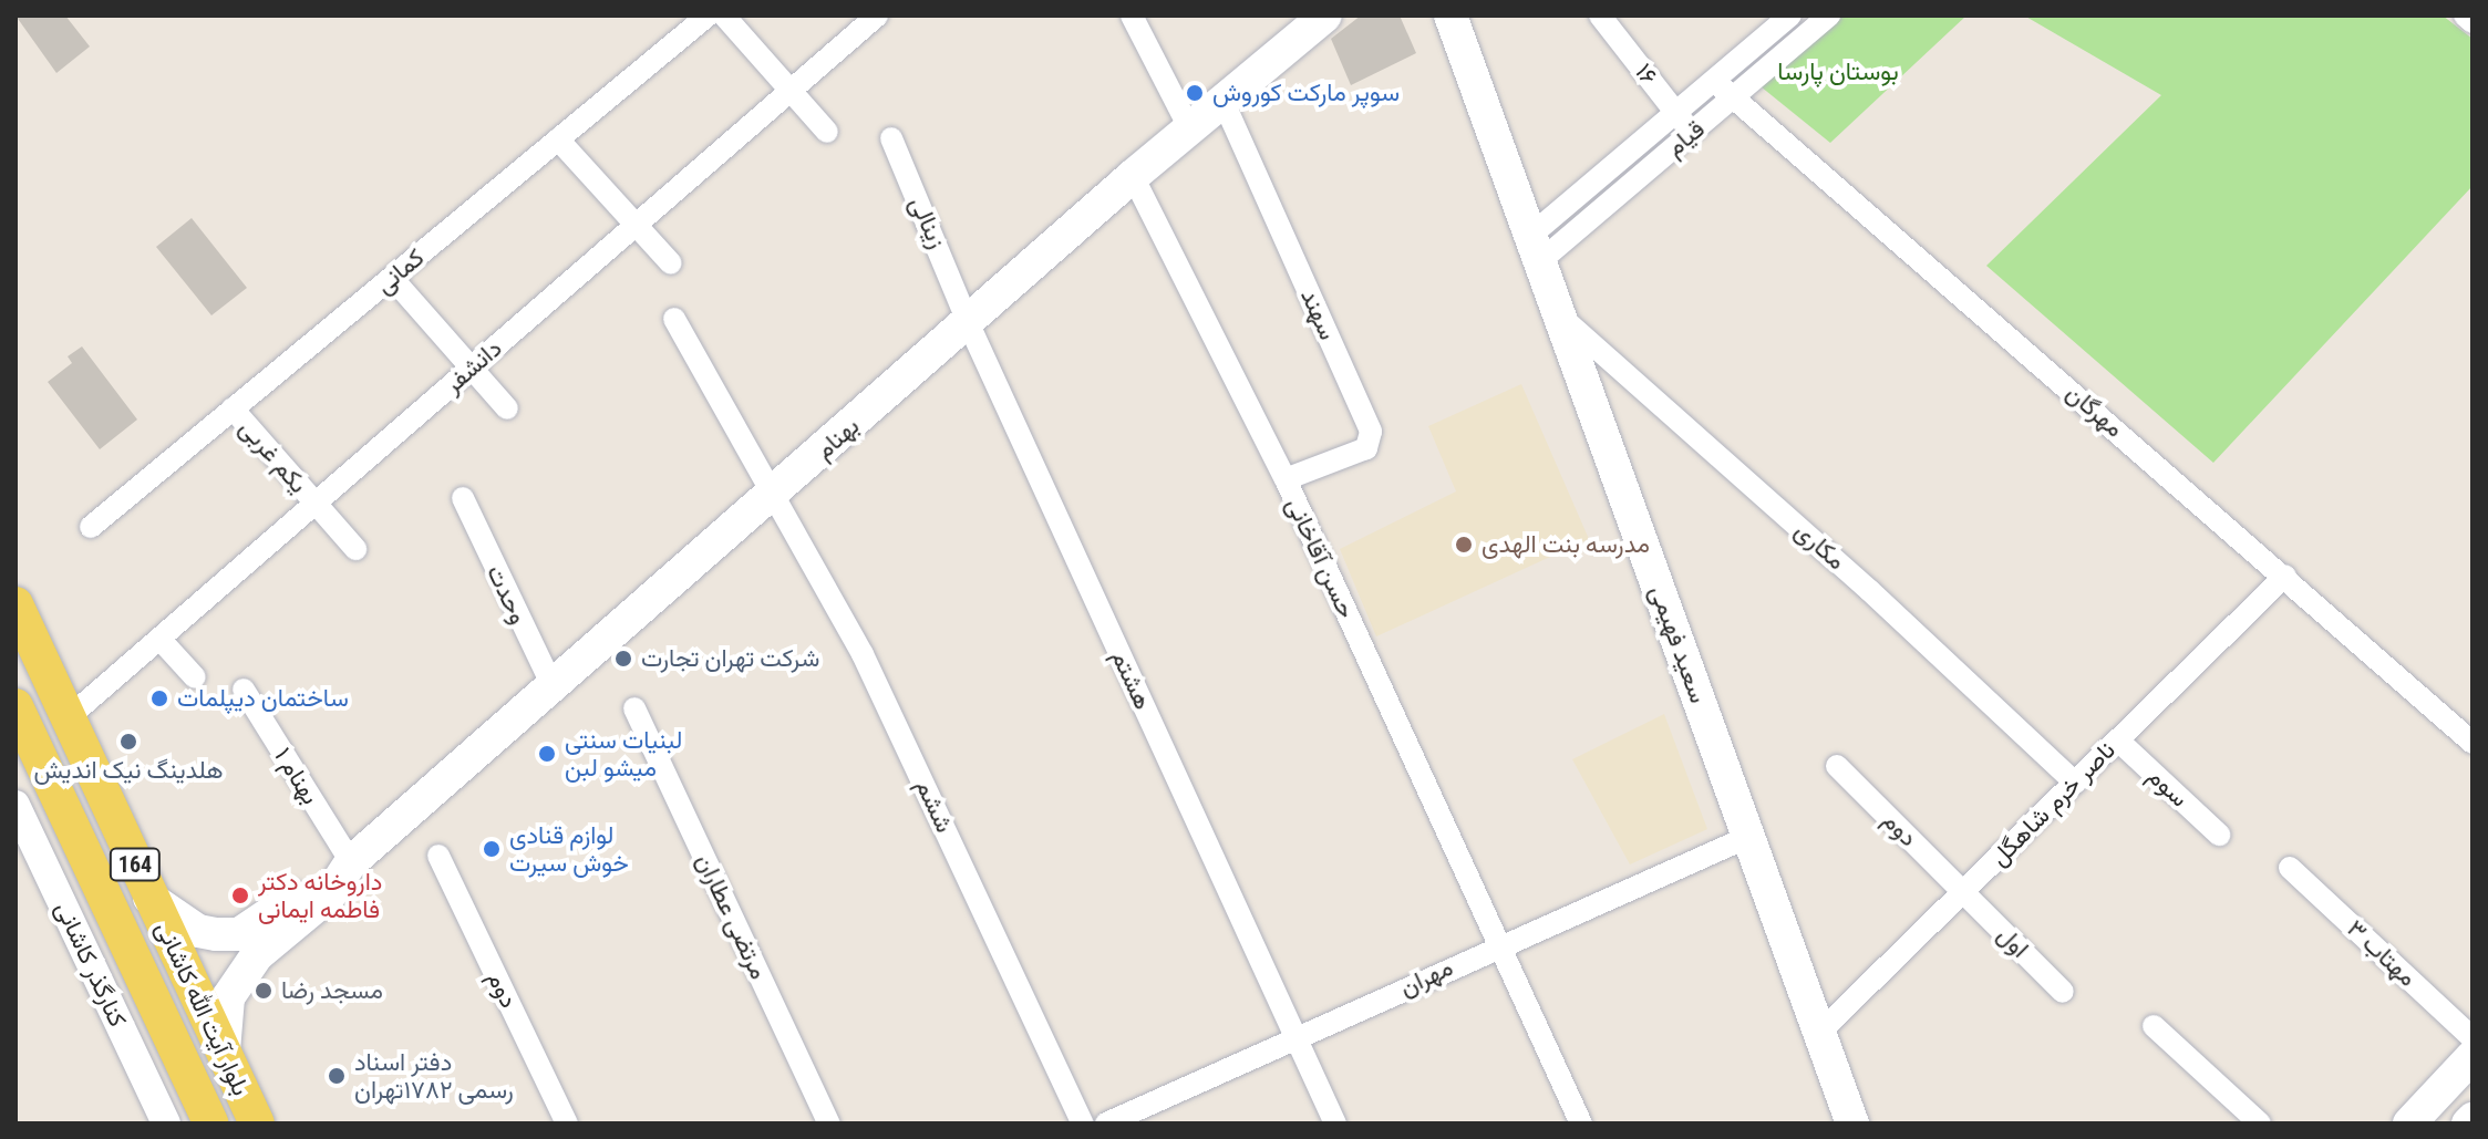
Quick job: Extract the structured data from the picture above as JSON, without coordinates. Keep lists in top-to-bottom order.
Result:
{
  "streets": {
    "main road": [
      "بهنام",
      "سعید فهیمی",
      "164",
      "بلوار آیت الله کاشانی"
    ],
    "street": [
      "۱۶",
      "قیام",
      "زینالی",
      "کمانی",
      "سهند",
      "دانشفر",
      "مهرگان",
      "یکم غربی",
      "مکاری",
      "حسن آقاخانی",
      "وحدت",
      "هشتم",
      "بهنام ۱",
      "سوم",
      "ناصر خرم شاهگل",
      "ششم",
      "دوم",
      "مرتضی عطاران",
      "اول",
      "مهتاب ۳",
      "کنارگذر کاشانی",
      "مهران"
    ]
  },
  "crossings": [
    ["۱۶", "قیام"],
    ["قیام", "مهرگان"],
    ["قیام", "سعید فهیمی"],
    ["زینالی", "بهنام"],
    ["زینالی", "هشتم"],
    ["کمانی", "یکم غربی"],
    ["سهند", "بهنام"],
    ["سهند", "حسن آقاخانی"],
    ["دانشفر", "یکم غربی"],
    ["دانشفر", "بلوار آیت الله کاشانی"],
    ["مهرگان", "ناصر خرم شاهگل"],
    ["بهنام", "حسن آقاخانی"],
    ["بهنام", "وحدت"],
    ["بهنام", "هشتم"],
    ["بهنام", "بهنام ۱"],
    ["بهنام", "ششم"],
    ["بهنام", "بلوار آیت الله کاشانی"],
    ["مکاری", "سعید فهیمی"],
    ["مکاری", "ناصر خرم شاهگل"],
    ["حسن آقاخانی", "مهران"],
    ["سعید فهیمی", "ناصر خرم شاهگل"],
    ["سعید فهیمی", "مهران"],
    ["هشتم", "مهران"],
    ["سوم", "ناصر خرم شاهگل"],
    ["ناصر خرم شاهگل", "دوم"],
    ["ناصر خرم شاهگل", "اول"],
    ["دوم", "اول"]
  ],
  "parks": ["بوستان پارسا"],
  "places": [
    "سوپر ماركت كوروش",
    "مدرسه بنت الهدی",
    "شرکت تهران تجارت",
    "ساختمان دیپلمات",
    "هلدینگ نیک اندیش",
    "لبنیات سنتی میشو لبن",
    "لوازم قنادی خوش سیرت",
    "داروخانه دکتر فاطمه ایمانی",
    "مسجد رضا",
    "دفتر اسناد رسمی ۱۷۸۲تهران"
  ]
}
